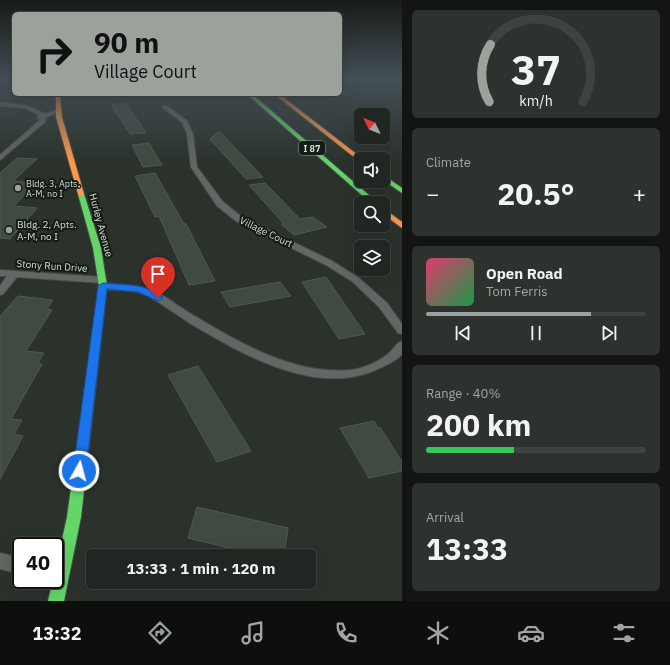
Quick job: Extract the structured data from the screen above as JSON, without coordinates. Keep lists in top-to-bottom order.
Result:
{
  "streets": {
    "main road": ["I 87", "Hurley Avenue"],
    "lane": ["Village Court", "Stony Run Drive"]
  },
  "crossings": [
    ["Hurley Avenue", "Stony Run Drive"]
  ],
  "places": ["Bldg. 3, Apts. A-M, no I", "Bldg. 2, Apts. A-M, no I"],
  "north": "top left",
  "page": {
    "turn": ["90 m", "Village Court"],
    "tile": [
      "Climate",
      ["Range · 40%", "200 km"],
      ["Arrival", "13:33"]
    ],
    "heat": ["−", "20.5°", "+"],
    "song": ["Open Road", "Tom Ferris"],
    "limit": "40",
    "trip": "13:33 · 1 min · 120 m",
    "tabs": "13:32",
    "gauge": ["37", "km/h"]
  }
}
